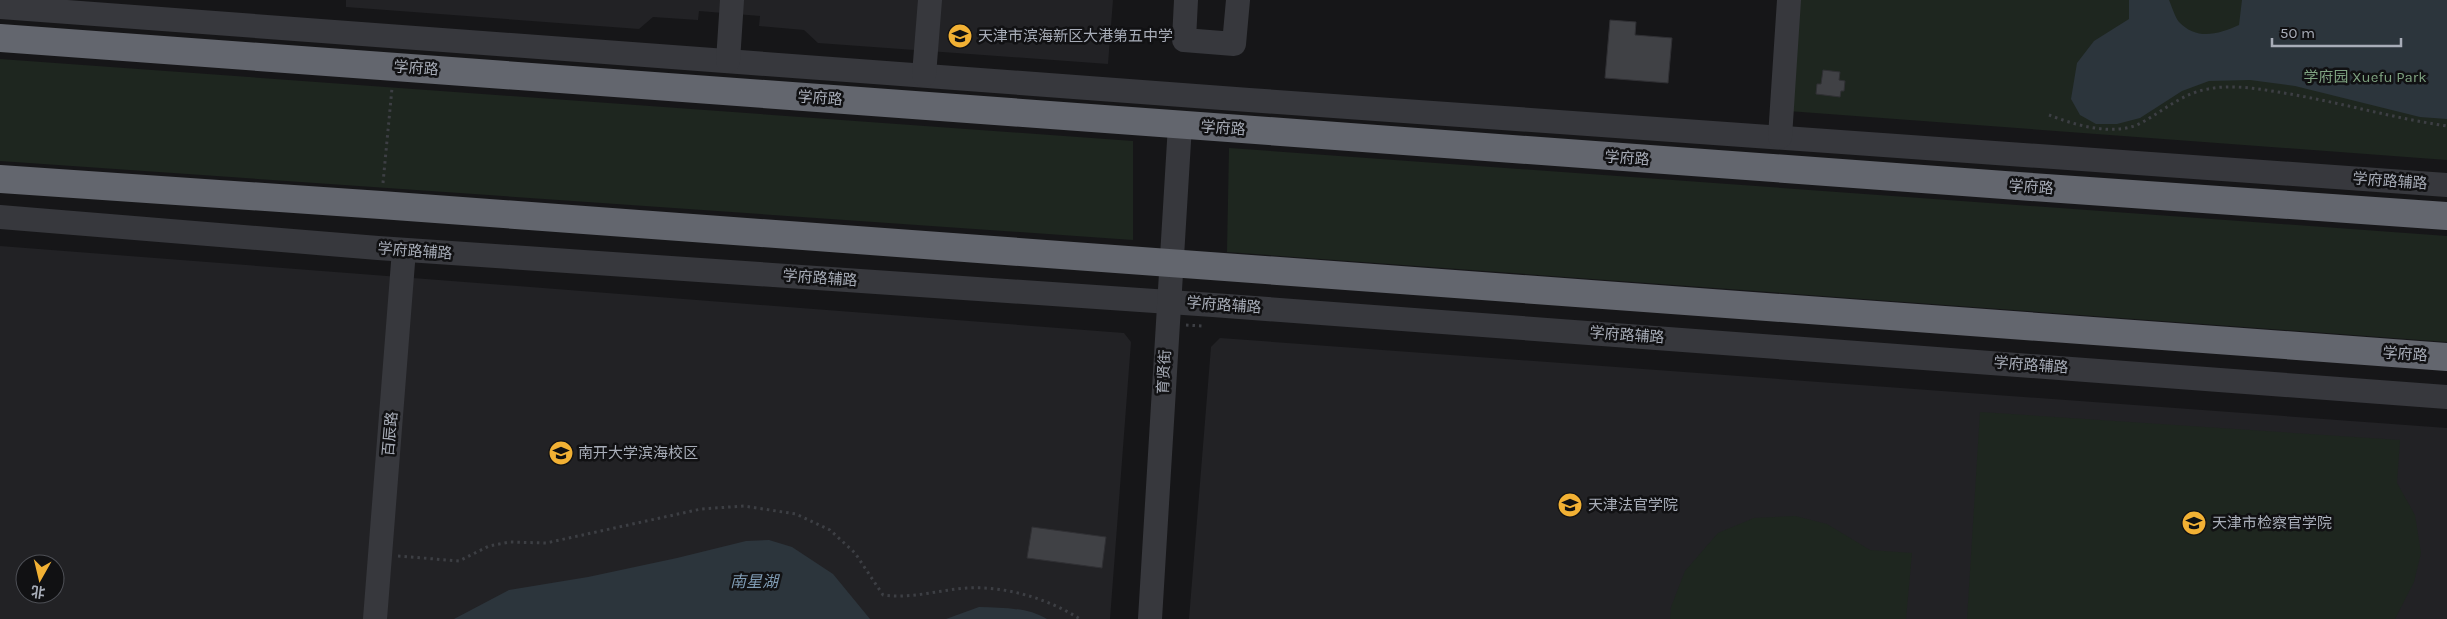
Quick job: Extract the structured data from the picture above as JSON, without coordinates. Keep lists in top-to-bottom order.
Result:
{
  "streets": {
    "highway": ["学府路"],
    "street": ["学府路辅路", "育贤街", "百辰路"]
  },
  "crossings": [
    ["学府路", "育贤街"],
    ["学府路辅路", "育贤街"],
    ["学府路辅路", "百辰路"]
  ],
  "water": ["南星湖"],
  "parks": ["学府园 Xuefu Park"],
  "places": {
    "school or university": [
      "天津市滨海新区大港第五中学",
      "南开大学滨海校区",
      "天津法官学院",
      "天津市检察官学院"
    ]
  },
  "scale_bar": "50 m",
  "north": "bottom"
}
